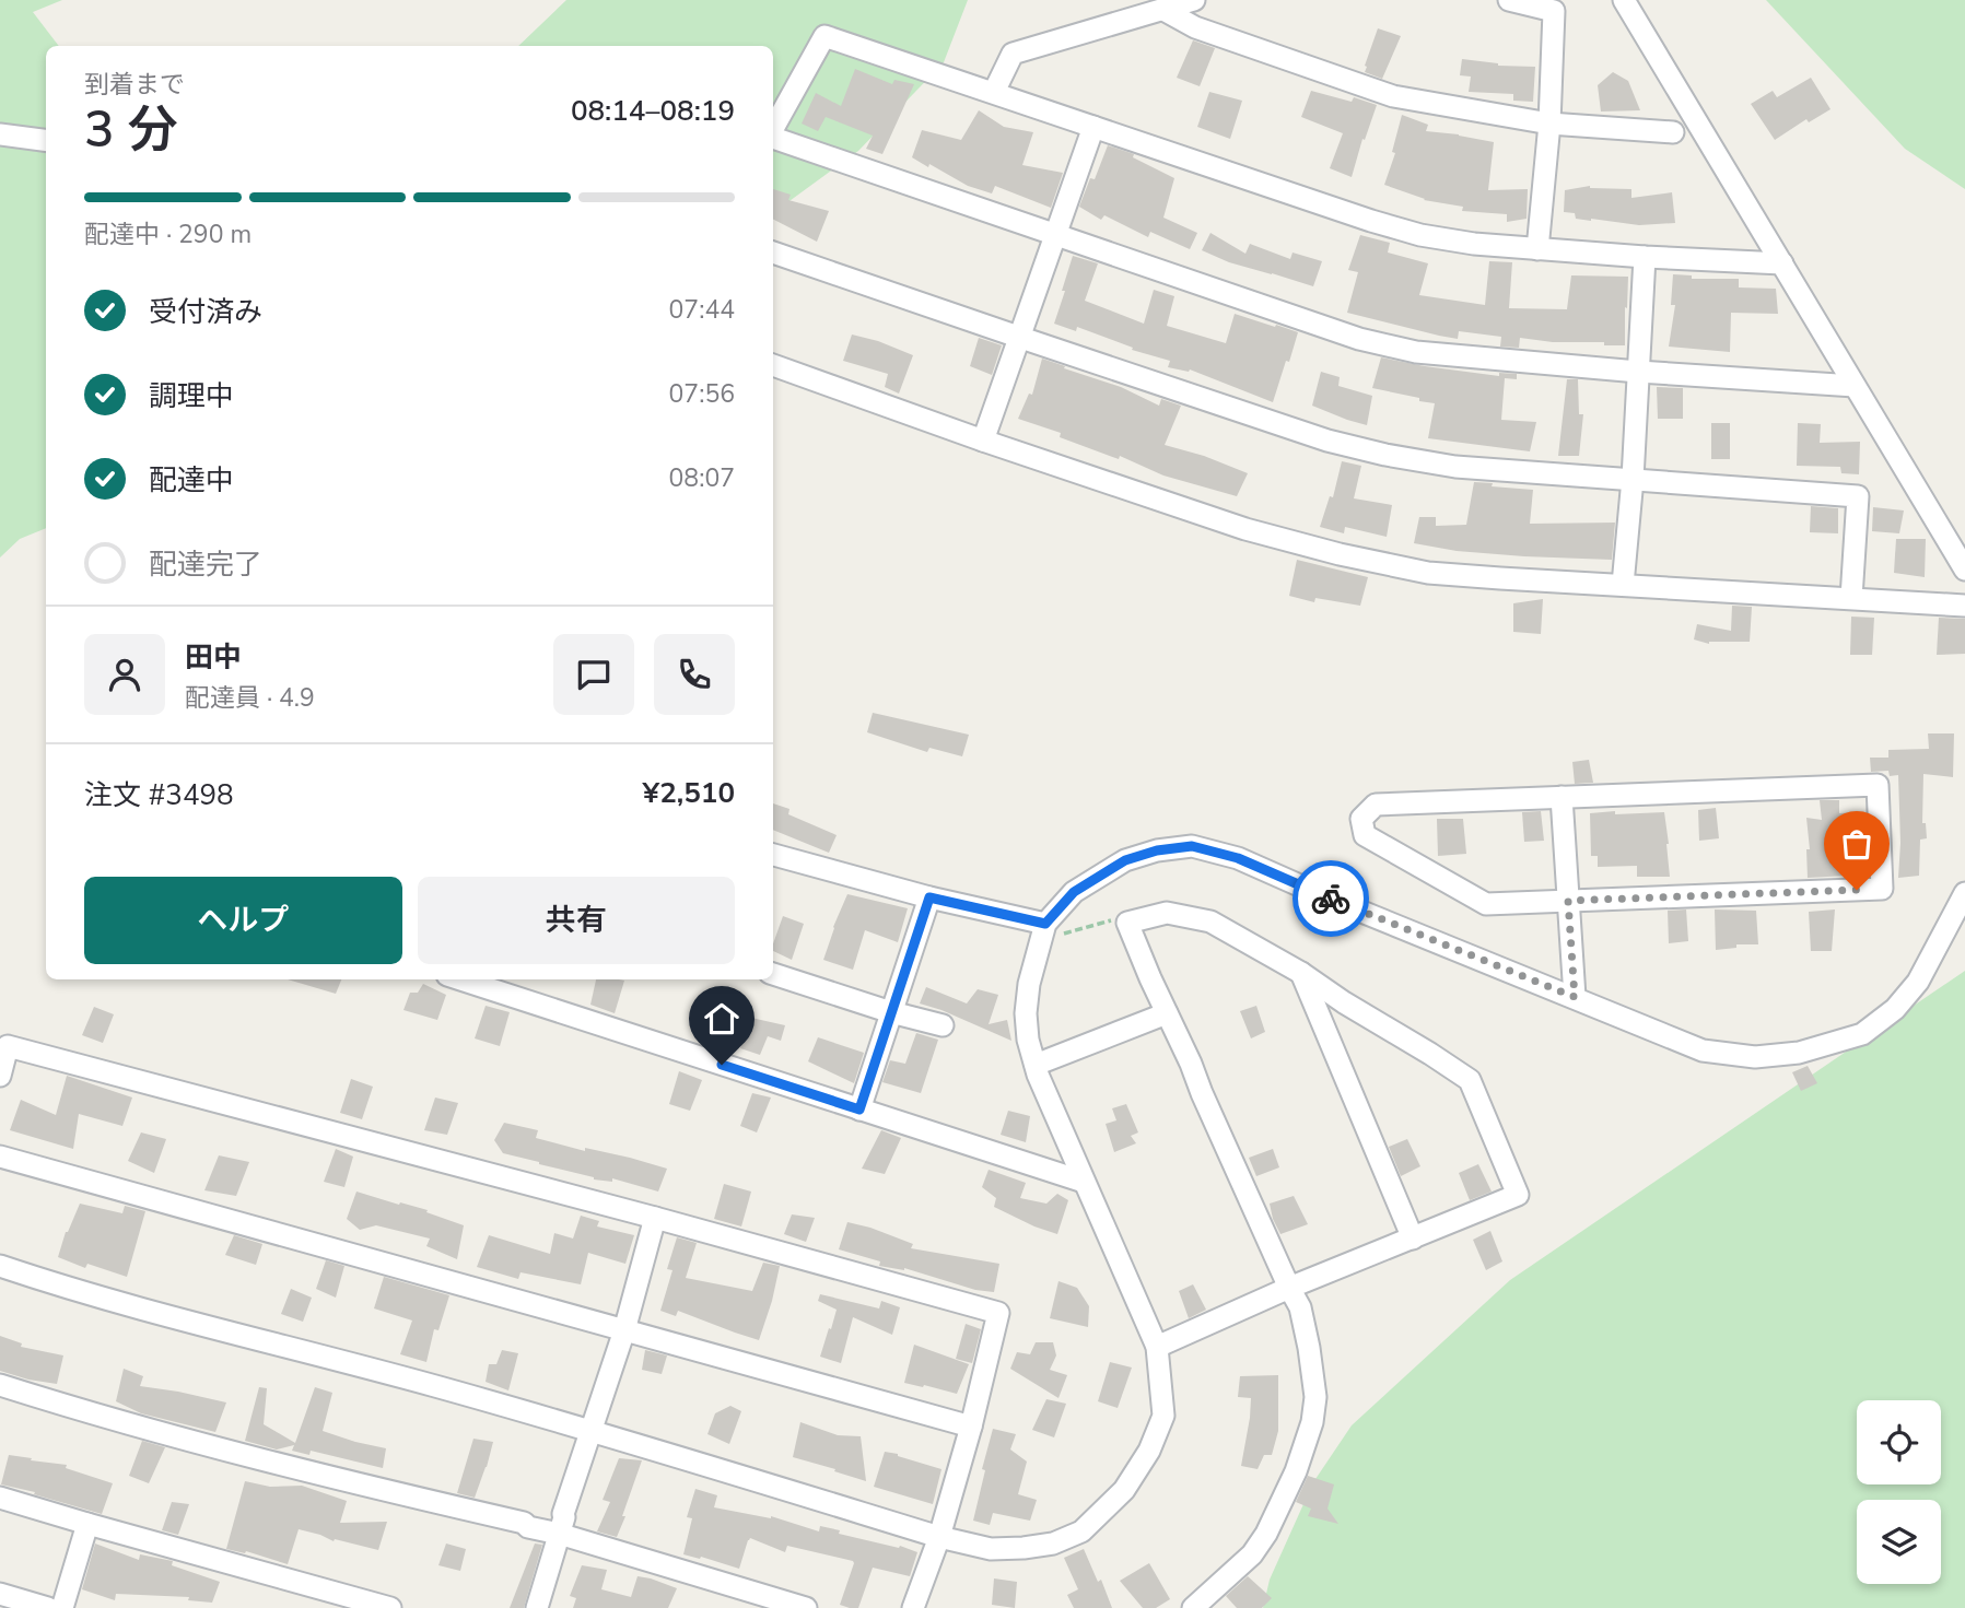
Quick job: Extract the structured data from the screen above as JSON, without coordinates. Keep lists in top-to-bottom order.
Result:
{
  "page": {
    "heading": ["3 分", "到着まで", "08:14–08:19"],
    "panel": [
      "田中",
      "配達員 · 4.9",
      "注文 #3498",
      "¥2,510"
    ],
    "bar": "配達中 · 290 m",
    "list": [
      ["受付済み", "07:44"],
      ["調理中", "07:56"],
      ["配達中", "08:07"],
      "配達完了"
    ],
    "buttons": ["ヘルプ", "共有"]
  }
}
